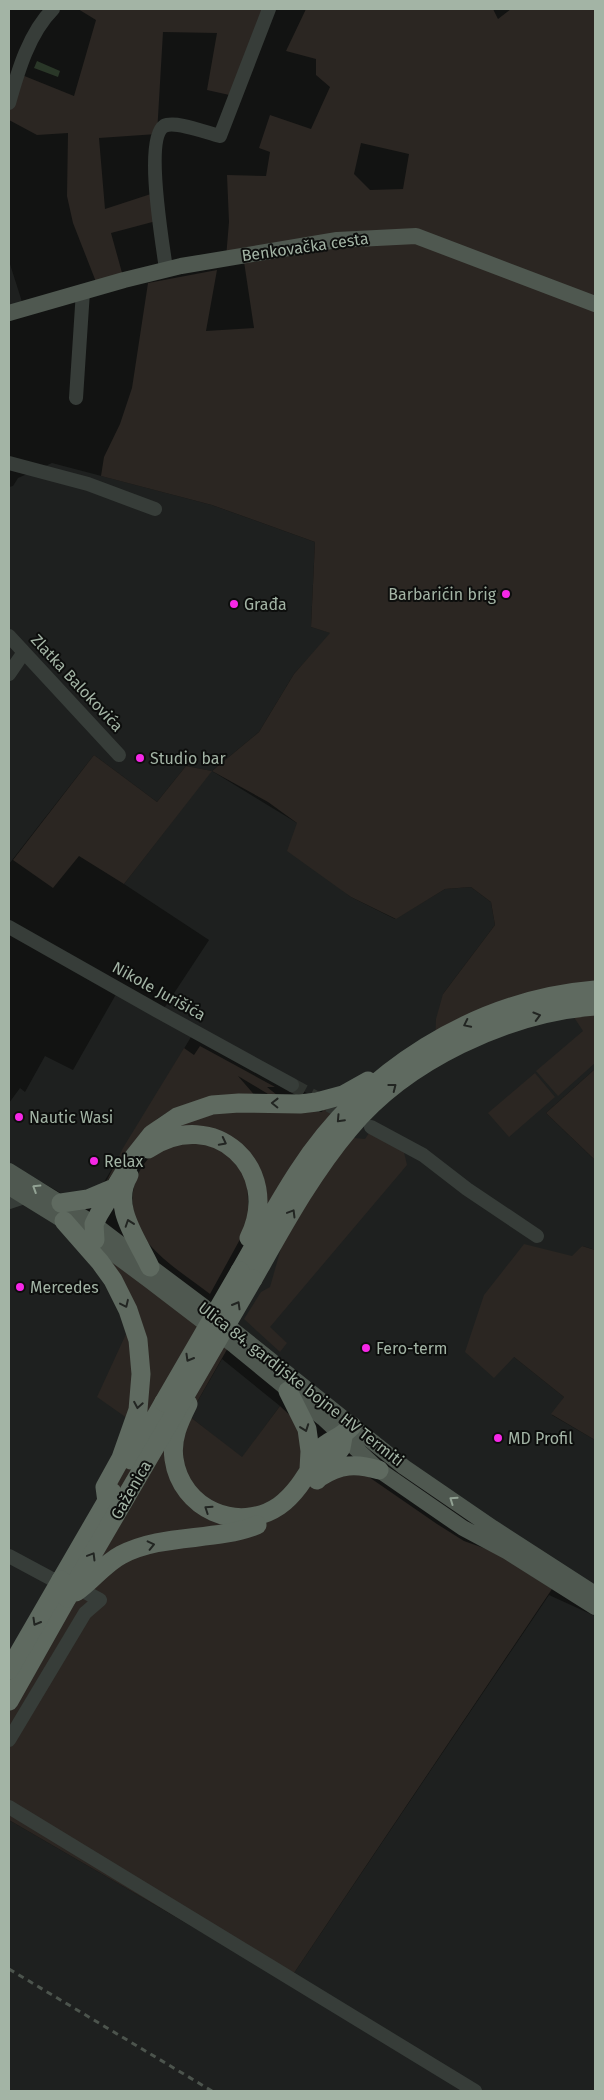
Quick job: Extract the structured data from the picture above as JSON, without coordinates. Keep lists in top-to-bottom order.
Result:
{
  "streets": {
    "highway": ["Gaženica"],
    "main road": ["Benkovačka cesta", "Ulica 84. gardijske bojne HV Termiti"],
    "street": ["Zlatka Balokovića", "Nikole Jurišića"]
  },
  "places": [
    "Barbarićin brig",
    "Građa",
    "Studio bar",
    "Nautic Wasi",
    "Relax",
    "Mercedes",
    "Fero-term",
    "MD Profil"
  ]
}
